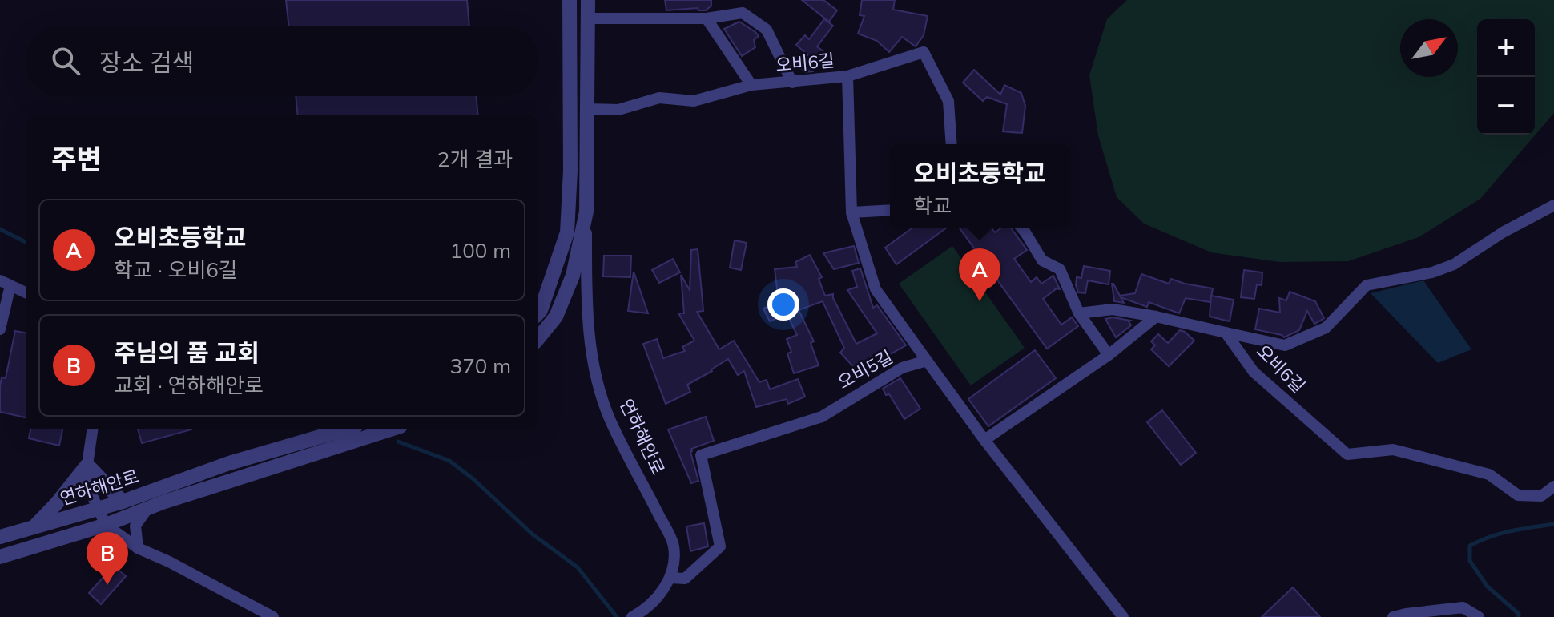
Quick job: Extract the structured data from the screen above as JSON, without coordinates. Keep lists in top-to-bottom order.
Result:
{
  "streets": {
    "street": ["오비6길", "오비5길", "연하해안로"]
  },
  "crossings": [
    ["오비6길", "연하해안로"],
    ["오비5길", "연하해안로"]
  ],
  "north": "top right",
  "page": {
    "map_buttons": ["+", "−"],
    "search": "장소 검색",
    "heading": ["주변", "2개 결과"],
    "popup": ["오비초등학교", "학교"],
    "list": [
      {
        "mark": "A",
        "name": "오비초등학교",
        "note": "학교 · 오비6길",
        "value": "100 m"
      },
      {
        "mark": "B",
        "name": "주님의 품 교회",
        "note": "교회 · 연하해안로",
        "value": "370 m"
      }
    ],
    "pins": ["A", "B"]
  }
}
